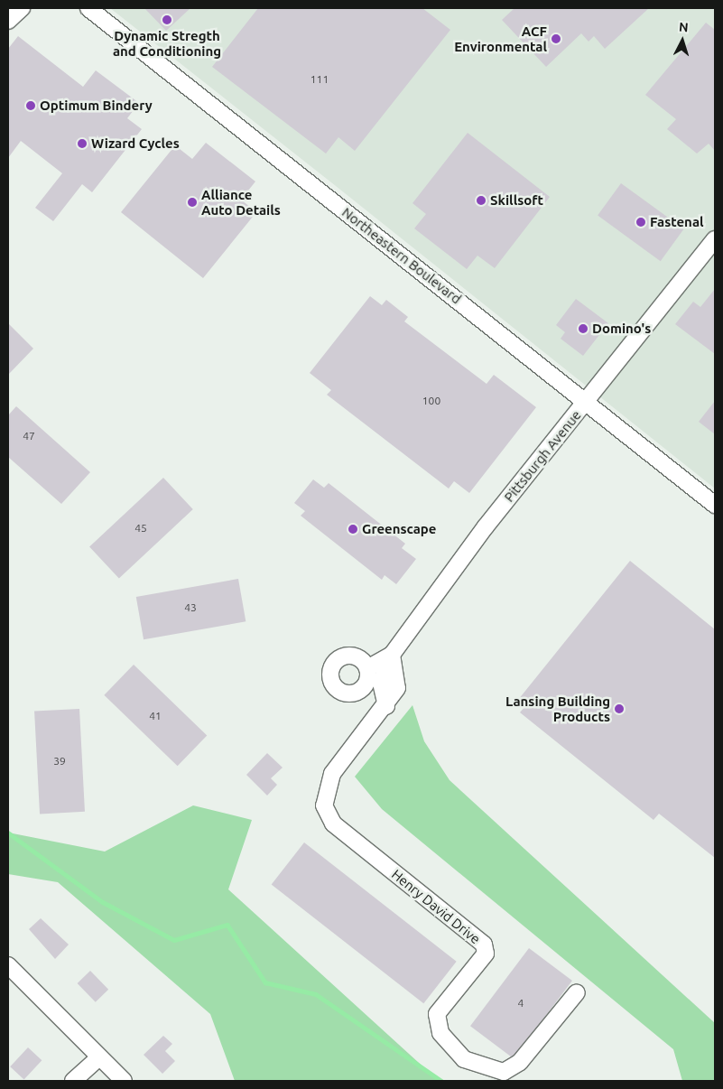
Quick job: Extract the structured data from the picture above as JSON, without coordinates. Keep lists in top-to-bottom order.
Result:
{
  "streets": {
    "street": ["Northeastern Boulevard", "Pittsburgh Avenue", "Henry David Drive"]
  },
  "crossings": [
    ["Northeastern Boulevard", "Pittsburgh Avenue"],
    ["Pittsburgh Avenue", "Henry David Drive"]
  ],
  "places": [
    "Dynamic Stregth and Conditioning",
    "ACF Environmental",
    "Optimum Bindery",
    "Wizard Cycles",
    "Skillsoft",
    "Alliance Auto Details",
    "Fastenal",
    "Domino's",
    "Greenscape",
    "Lansing Building Products"
  ],
  "house_numbers": [
    "111",
    "100",
    "47",
    "45",
    "43",
    "41",
    "39",
    "4"
  ],
  "north": "top"
}
